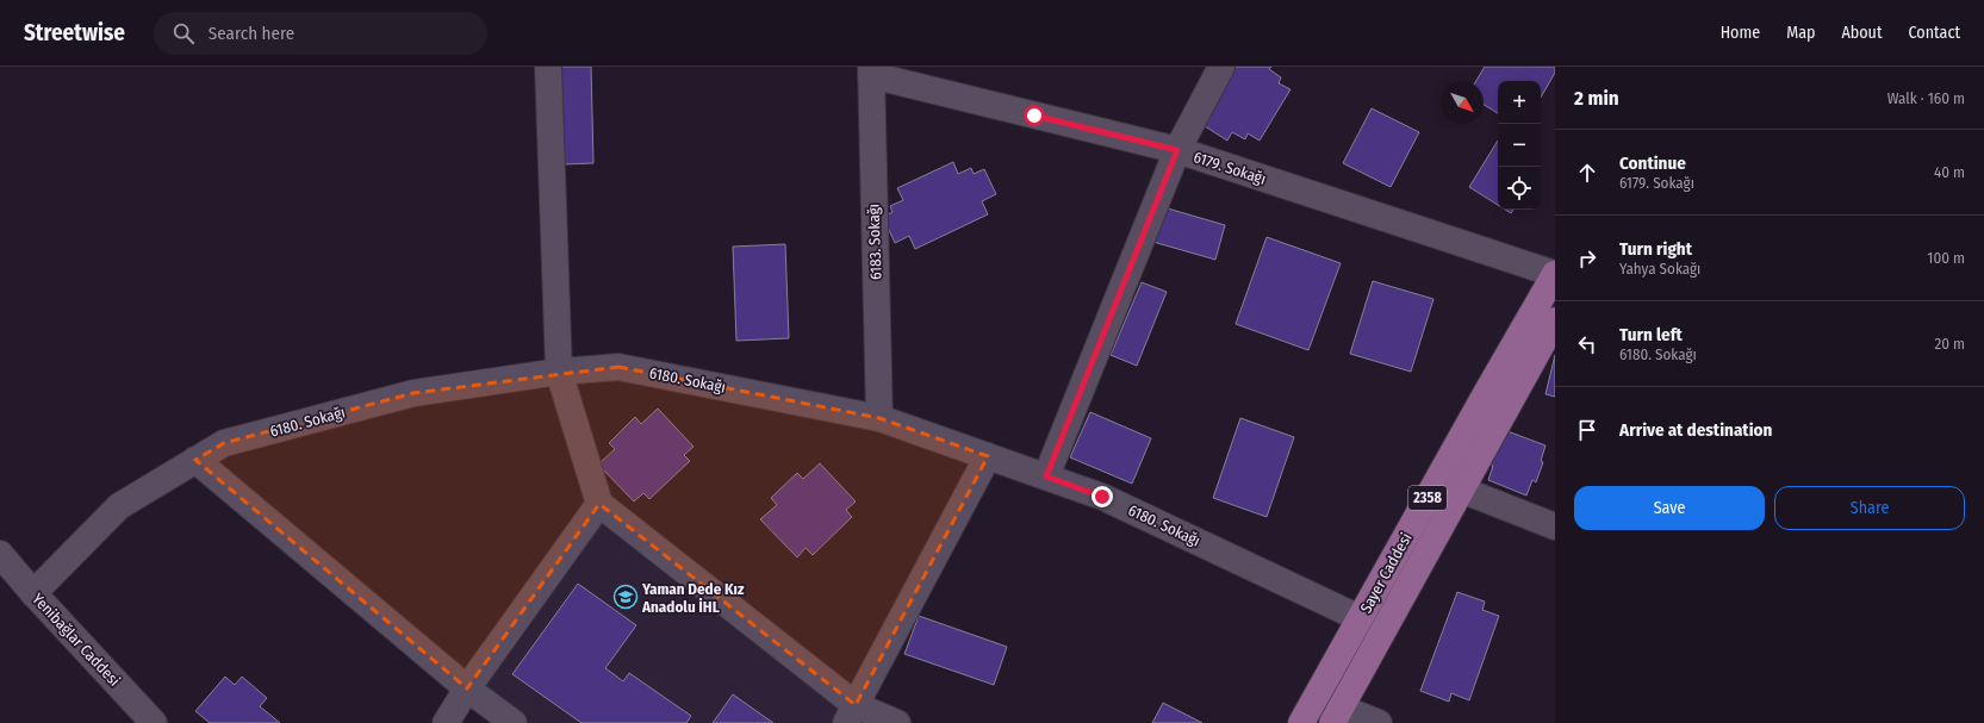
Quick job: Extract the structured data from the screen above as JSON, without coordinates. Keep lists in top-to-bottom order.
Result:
{
  "streets": {
    "main road": ["2358", "Sayer Caddesi"],
    "street": [
      "6179. Sokağı",
      "6183. Sokağı",
      "6180. Sokağı",
      "Yenibağlar Caddesi"
    ]
  },
  "crossings": [
    ["6179. Sokağı", "6183. Sokağı"],
    ["6179. Sokağı", "Sayer Caddesi"],
    ["6183. Sokağı", "6180. Sokağı"],
    ["6180. Sokağı", "Sayer Caddesi"],
    ["6180. Sokağı", "Yenibağlar Caddesi"]
  ],
  "places": {
    "school or university": ["Yaman Dede Kız Anadolu İHL"]
  },
  "north": "bottom right",
  "page": {
    "header": "Streetwise",
    "search": "Search here",
    "nav": [
      "Home",
      "Map",
      "About",
      "Contact"
    ],
    "heading": ["2 min", "Walk · 160 m"],
    "map_buttons": ["+", "−"],
    "list": [
      ["Continue", "6179. Sokağı", "40 m"],
      ["Turn right", "Yahya Sokağı", "100 m"],
      ["Turn left", "6180. Sokağı", "20 m"],
      "Arrive at destination"
    ],
    "buttons": ["Save", "Share"]
  }
}
